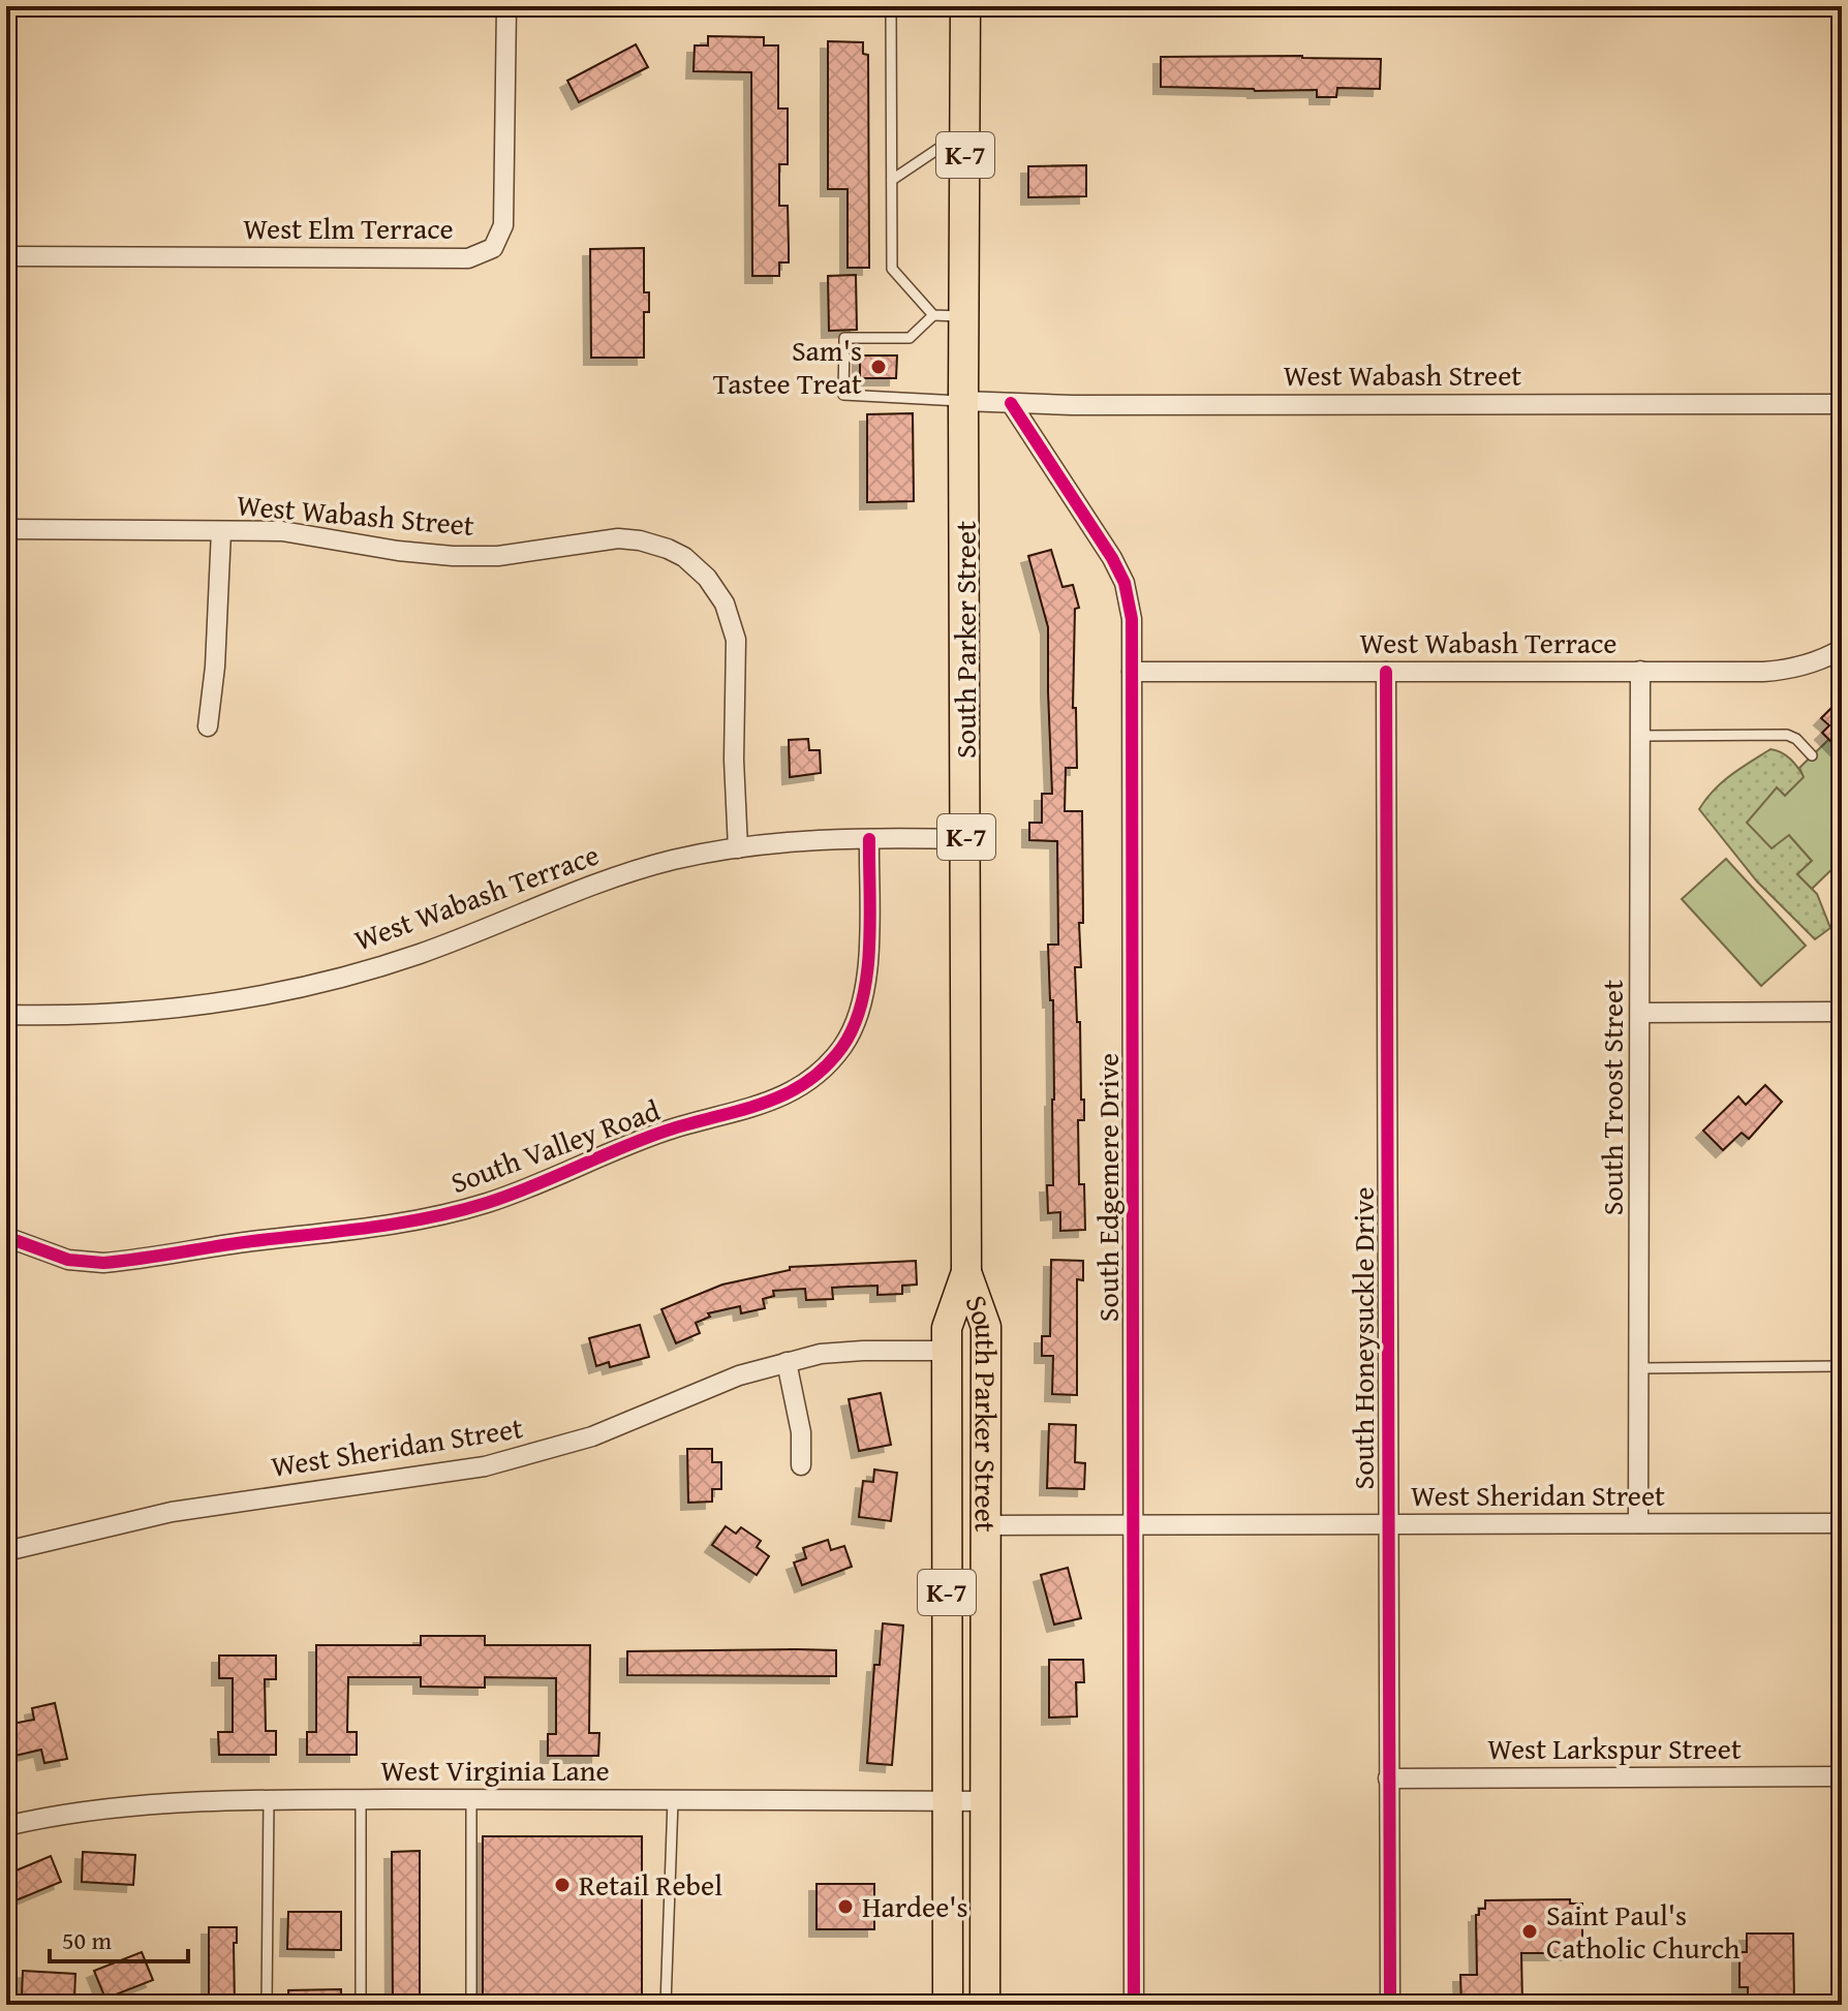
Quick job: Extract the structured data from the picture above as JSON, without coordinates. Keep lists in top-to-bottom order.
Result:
{
  "streets": {
    "highway": ["K-7", "South Parker Street"],
    "street": [
      "West Elm Terrace",
      "West Wabash Street",
      "West Wabash Terrace",
      "South Troost Street",
      "South Valley Road",
      "South Edgemere Drive",
      "South Honeysuckle Drive",
      "West Sheridan Street",
      "West Larkspur Street",
      "West Virginia Lane"
    ]
  },
  "crossings": [
    ["West Wabash Street", "South Parker Street"],
    ["West Wabash Street", "West Wabash Terrace"],
    ["West Wabash Street", "South Edgemere Drive"],
    ["South Parker Street", "West Wabash Terrace"],
    ["South Parker Street", "West Sheridan Street"],
    ["South Parker Street", "West Virginia Lane"],
    ["West Wabash Terrace", "South Troost Street"],
    ["West Wabash Terrace", "South Valley Road"],
    ["West Wabash Terrace", "South Edgemere Drive"],
    ["West Wabash Terrace", "South Honeysuckle Drive"],
    ["South Troost Street", "West Sheridan Street"],
    ["South Edgemere Drive", "West Sheridan Street"],
    ["South Honeysuckle Drive", "West Sheridan Street"],
    ["South Honeysuckle Drive", "West Larkspur Street"]
  ],
  "places": [
    "Sam's Tastee Treat",
    "Retail Rebel",
    "Hardee's",
    "Saint Paul's Catholic Church"
  ],
  "scale_bar": "50 m"
}
